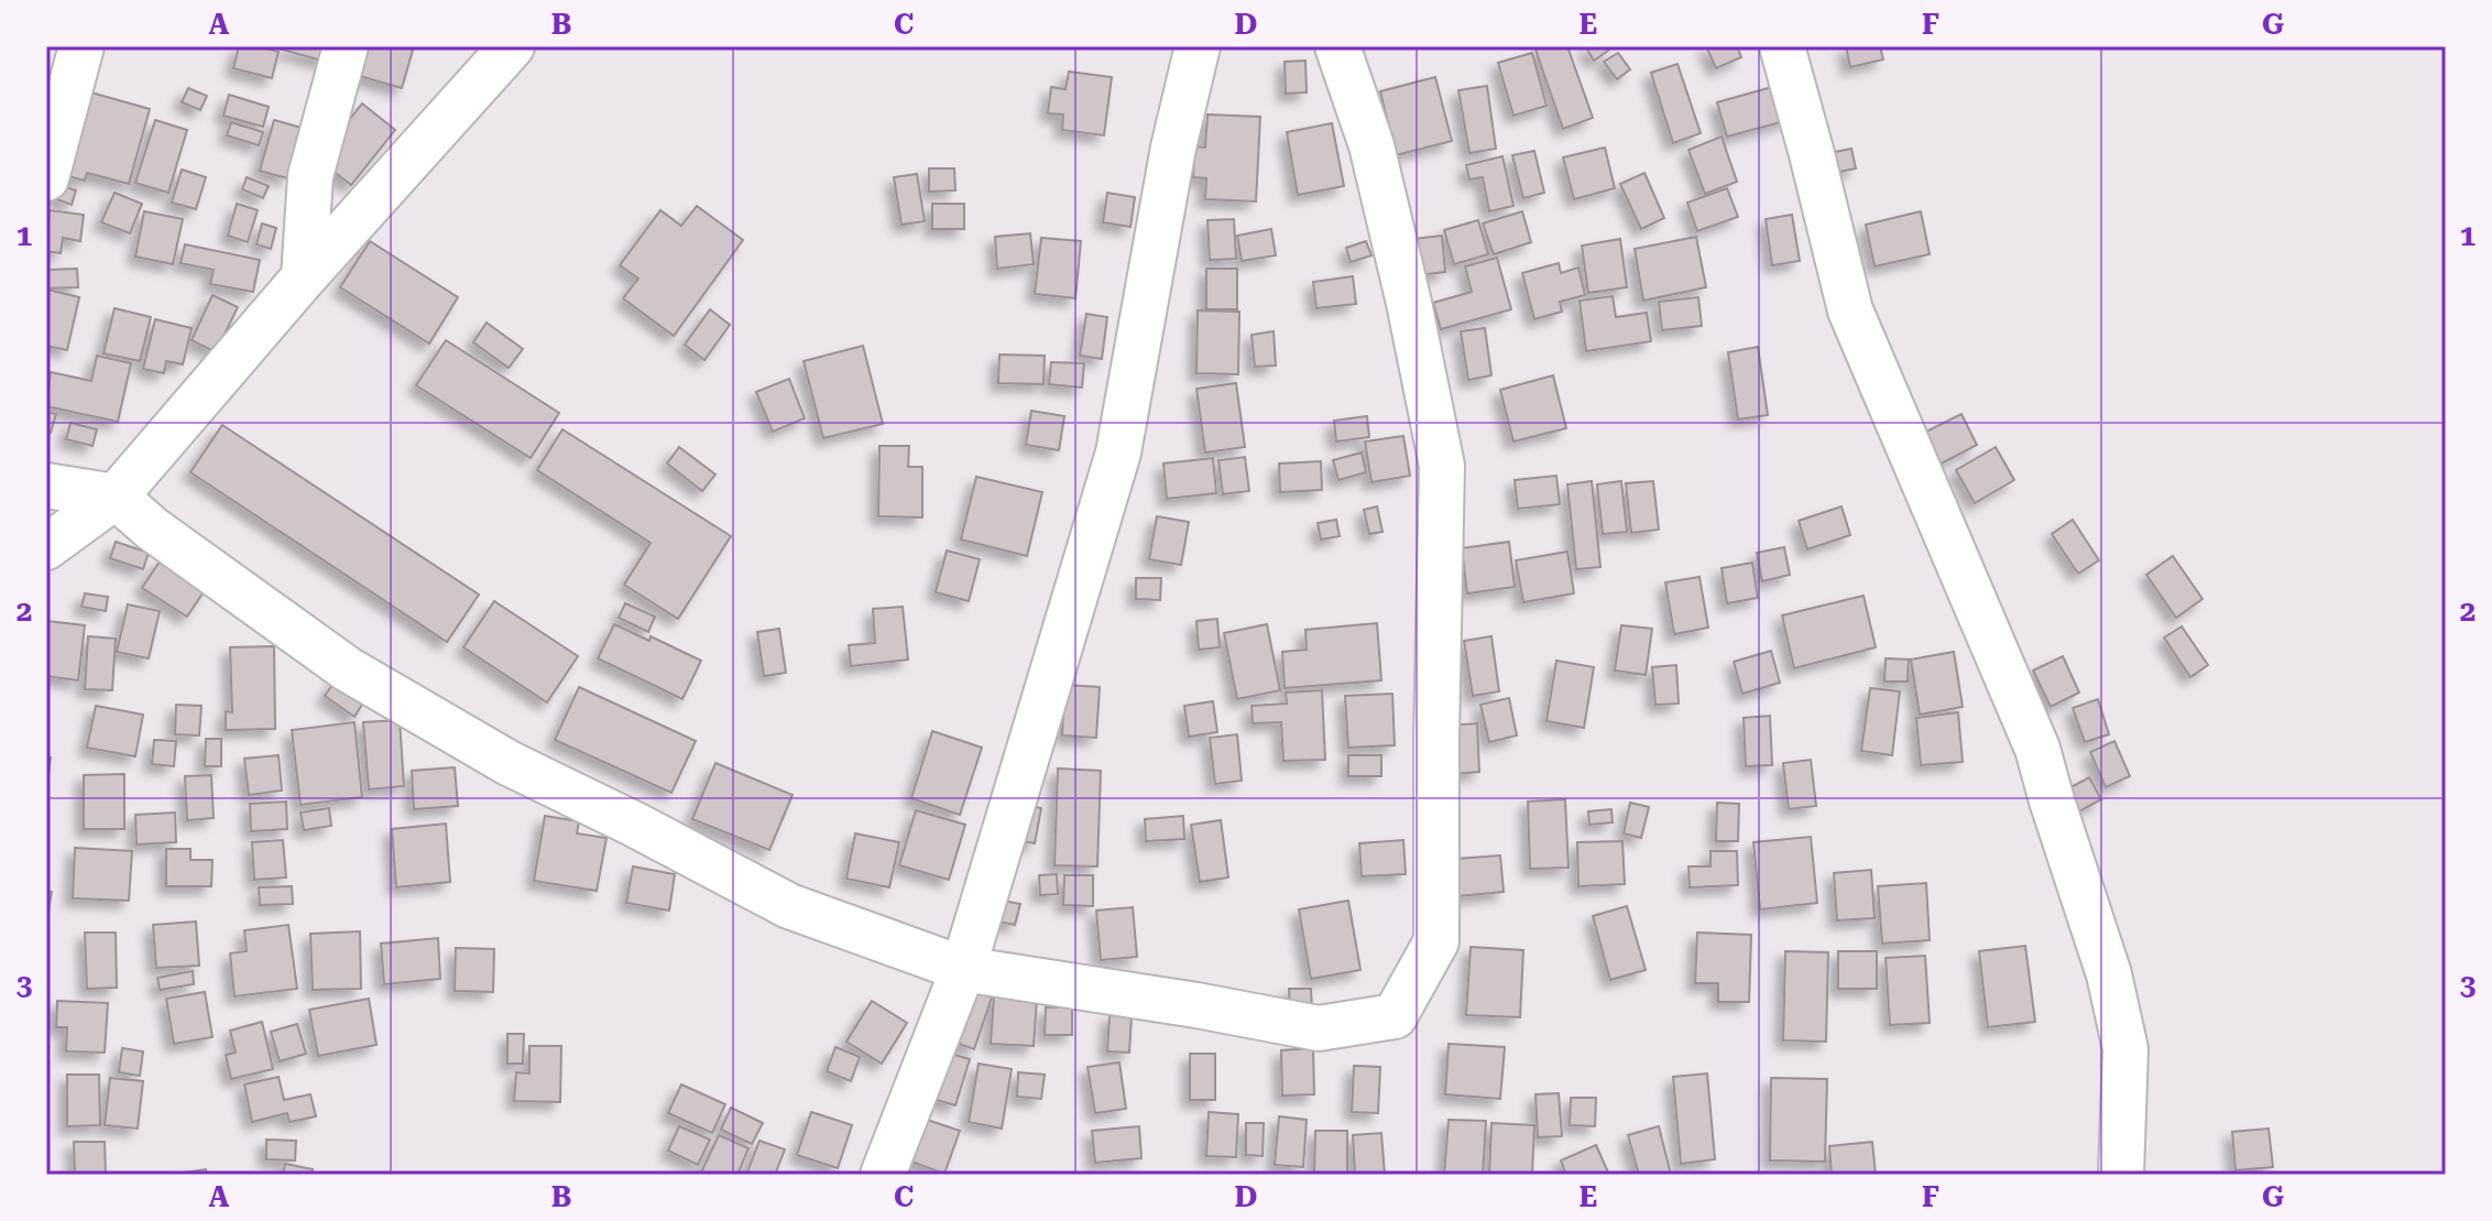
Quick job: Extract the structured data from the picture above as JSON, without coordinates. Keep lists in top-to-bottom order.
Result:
{
  "grid": {
    "columns": [
      "A",
      "B",
      "C",
      "D",
      "E",
      "F",
      "G"
    ],
    "rows": ["1", "2", "3"]
  }
}
